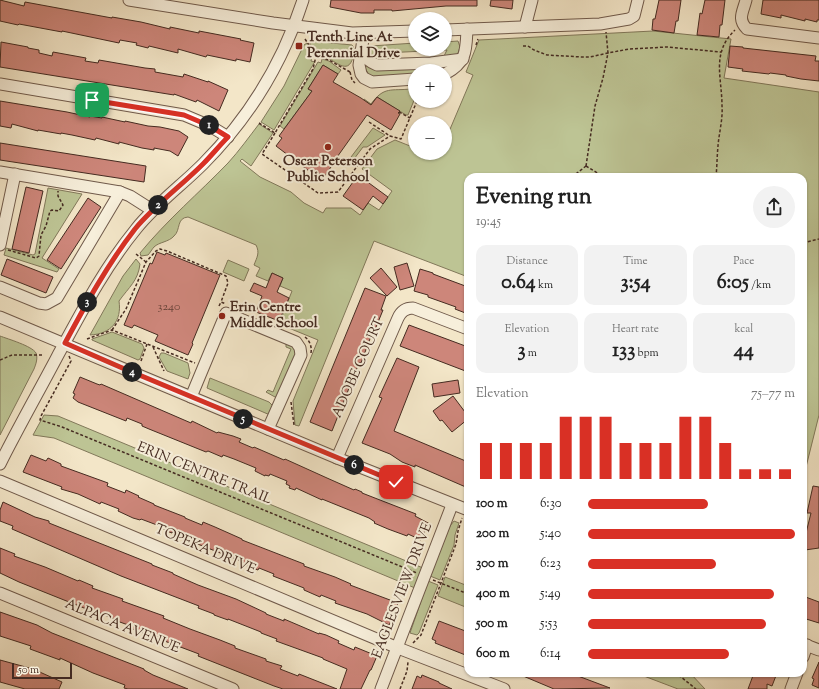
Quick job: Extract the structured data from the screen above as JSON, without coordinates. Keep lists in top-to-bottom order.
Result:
{
  "streets": {
    "street": [
      "ADOBE COURT",
      "TOPEKA DRIVE",
      "EAGLESVIEW DRIVE",
      "ALPACA AVENUE"
    ],
    "path": ["ERIN CENTRE TRAIL"]
  },
  "crossings": [
    ["TOPEKA DRIVE", "EAGLESVIEW DRIVE"]
  ],
  "places": {
    "transit": ["Tenth Line At Perennial Drive"],
    "other": ["Oscar Peterson Public School", "Erin Centre Middle School"]
  },
  "house_numbers": ["3240"],
  "scale_bar": "50 m",
  "page": {
    "map_buttons": ["+", "−"],
    "pins": [
      "1",
      "2",
      "3",
      "4",
      "5",
      "6"
    ],
    "heading": ["Evening run", "19:45"],
    "stats": [
      ["Distance", "0.64 km"],
      ["Time", "3:54"],
      ["Pace", "6:05 /km"],
      ["Elevation", "3 m"],
      ["Heart rate", "133 bpm"],
      ["kcal", "44"]
    ],
    "chart": ["Elevation", "75–77 m"],
    "list": [
      {
        "name": "100 m",
        "note": "6:30"
      },
      {
        "name": "200 m",
        "note": "5:40"
      },
      {
        "name": "300 m",
        "note": "6:23"
      },
      {
        "name": "400 m",
        "note": "5:49"
      },
      {
        "name": "500 m",
        "note": "5:53"
      },
      {
        "name": "600 m",
        "note": "6:14"
      }
    ],
    "scale": "50 m"
  }
}
